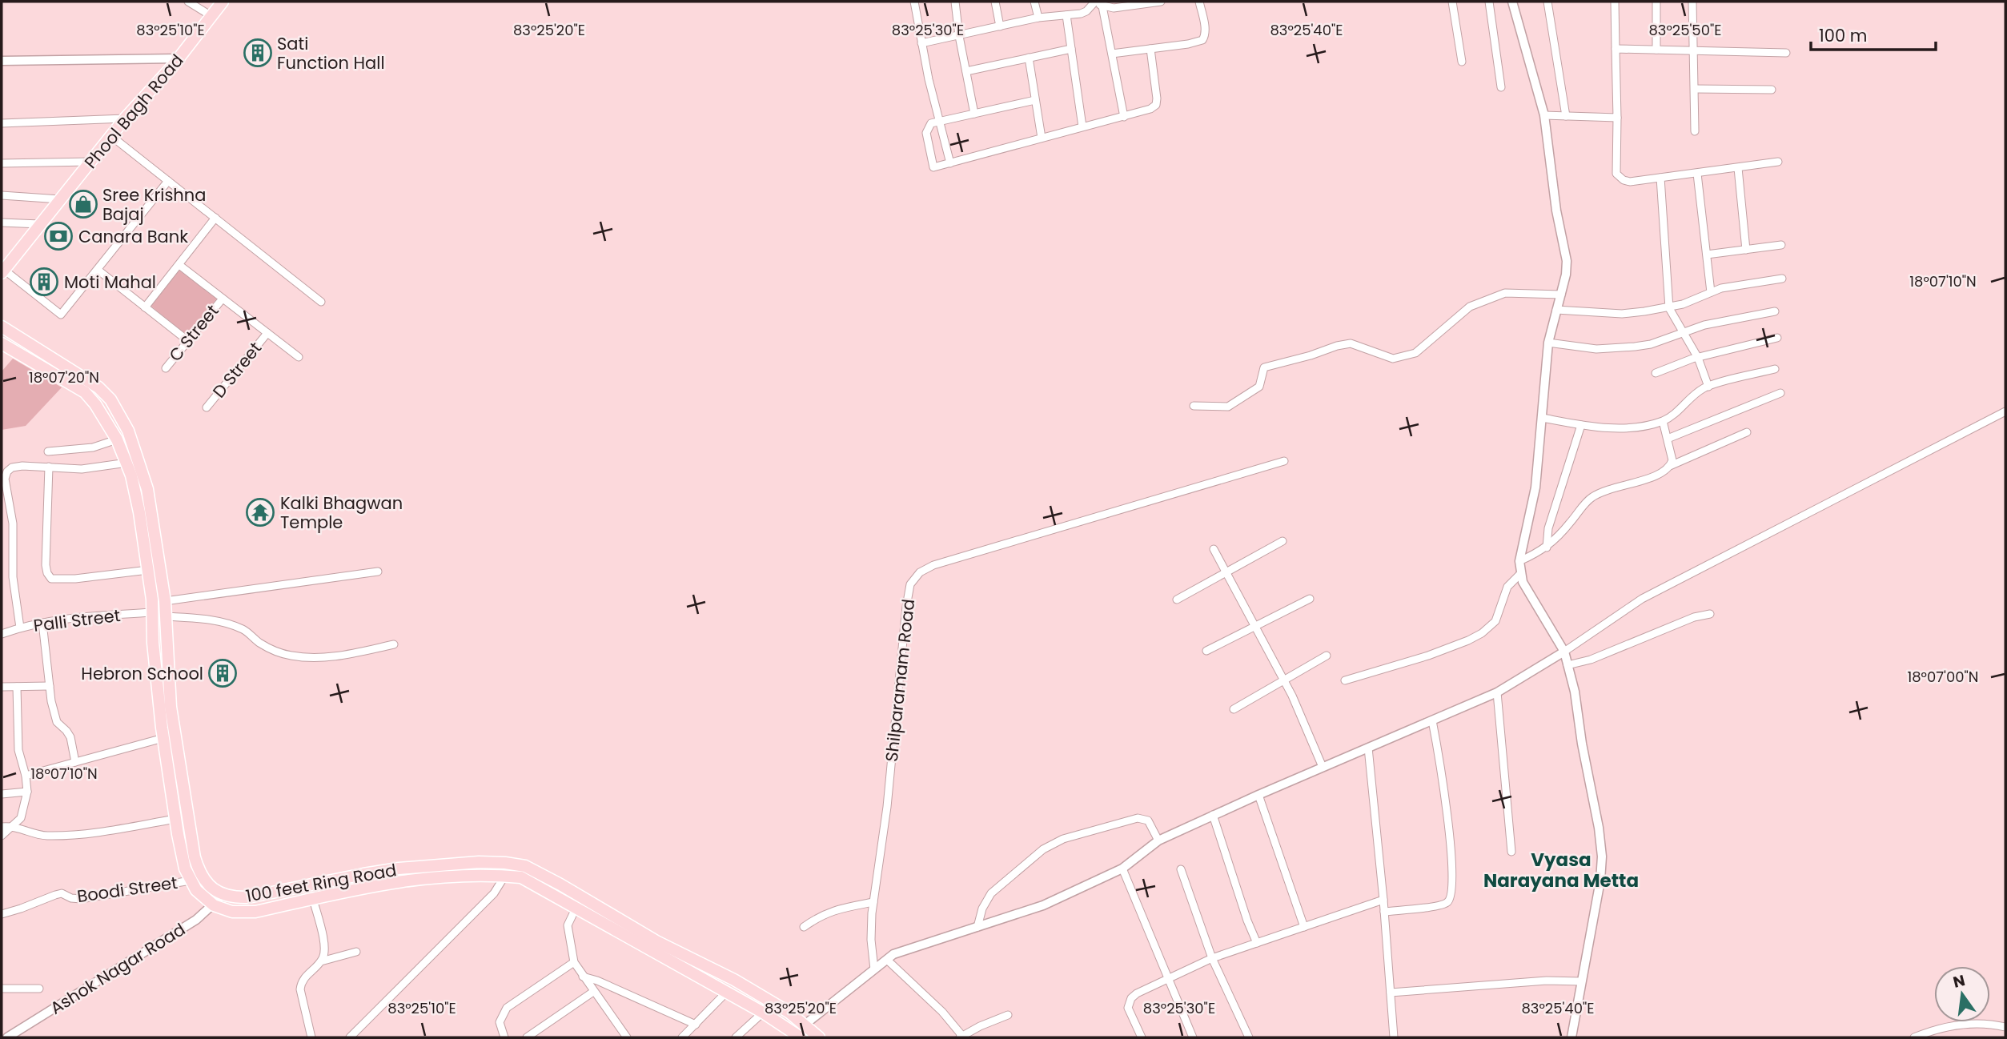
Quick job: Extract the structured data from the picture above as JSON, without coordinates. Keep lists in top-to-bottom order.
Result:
{
  "streets": {
    "main road": ["Phool Bagh Road", "100 feet Ring Road"],
    "street": [
      "C Street",
      "D Street",
      "Palli Street",
      "Shilparamam Road",
      "Boodi Street",
      "Ashok Nagar Road"
    ]
  },
  "crossings": [
    ["100 feet Ring Road", "Ashok Nagar Road"]
  ],
  "districts": ["Vyasa Narayana Metta"],
  "places": {
    "building": ["Sati Function Hall", "Moti Mahal", "Hebron School"],
    "shop": ["Sree Krishna Bajaj"],
    "bank": ["Canara Bank"],
    "temple": ["Kalki Bhagwan Temple"]
  },
  "scale_bar": "100 m",
  "north": "top",
  "coordinates": [
    "83°25'10\"E",
    "83°25'20\"E",
    "83°25'30\"E",
    "83°25'40\"E",
    "83°25'50\"E",
    "18°07'10\"N",
    "18°07'20\"N",
    "18°07'00\"N"
  ]
}
